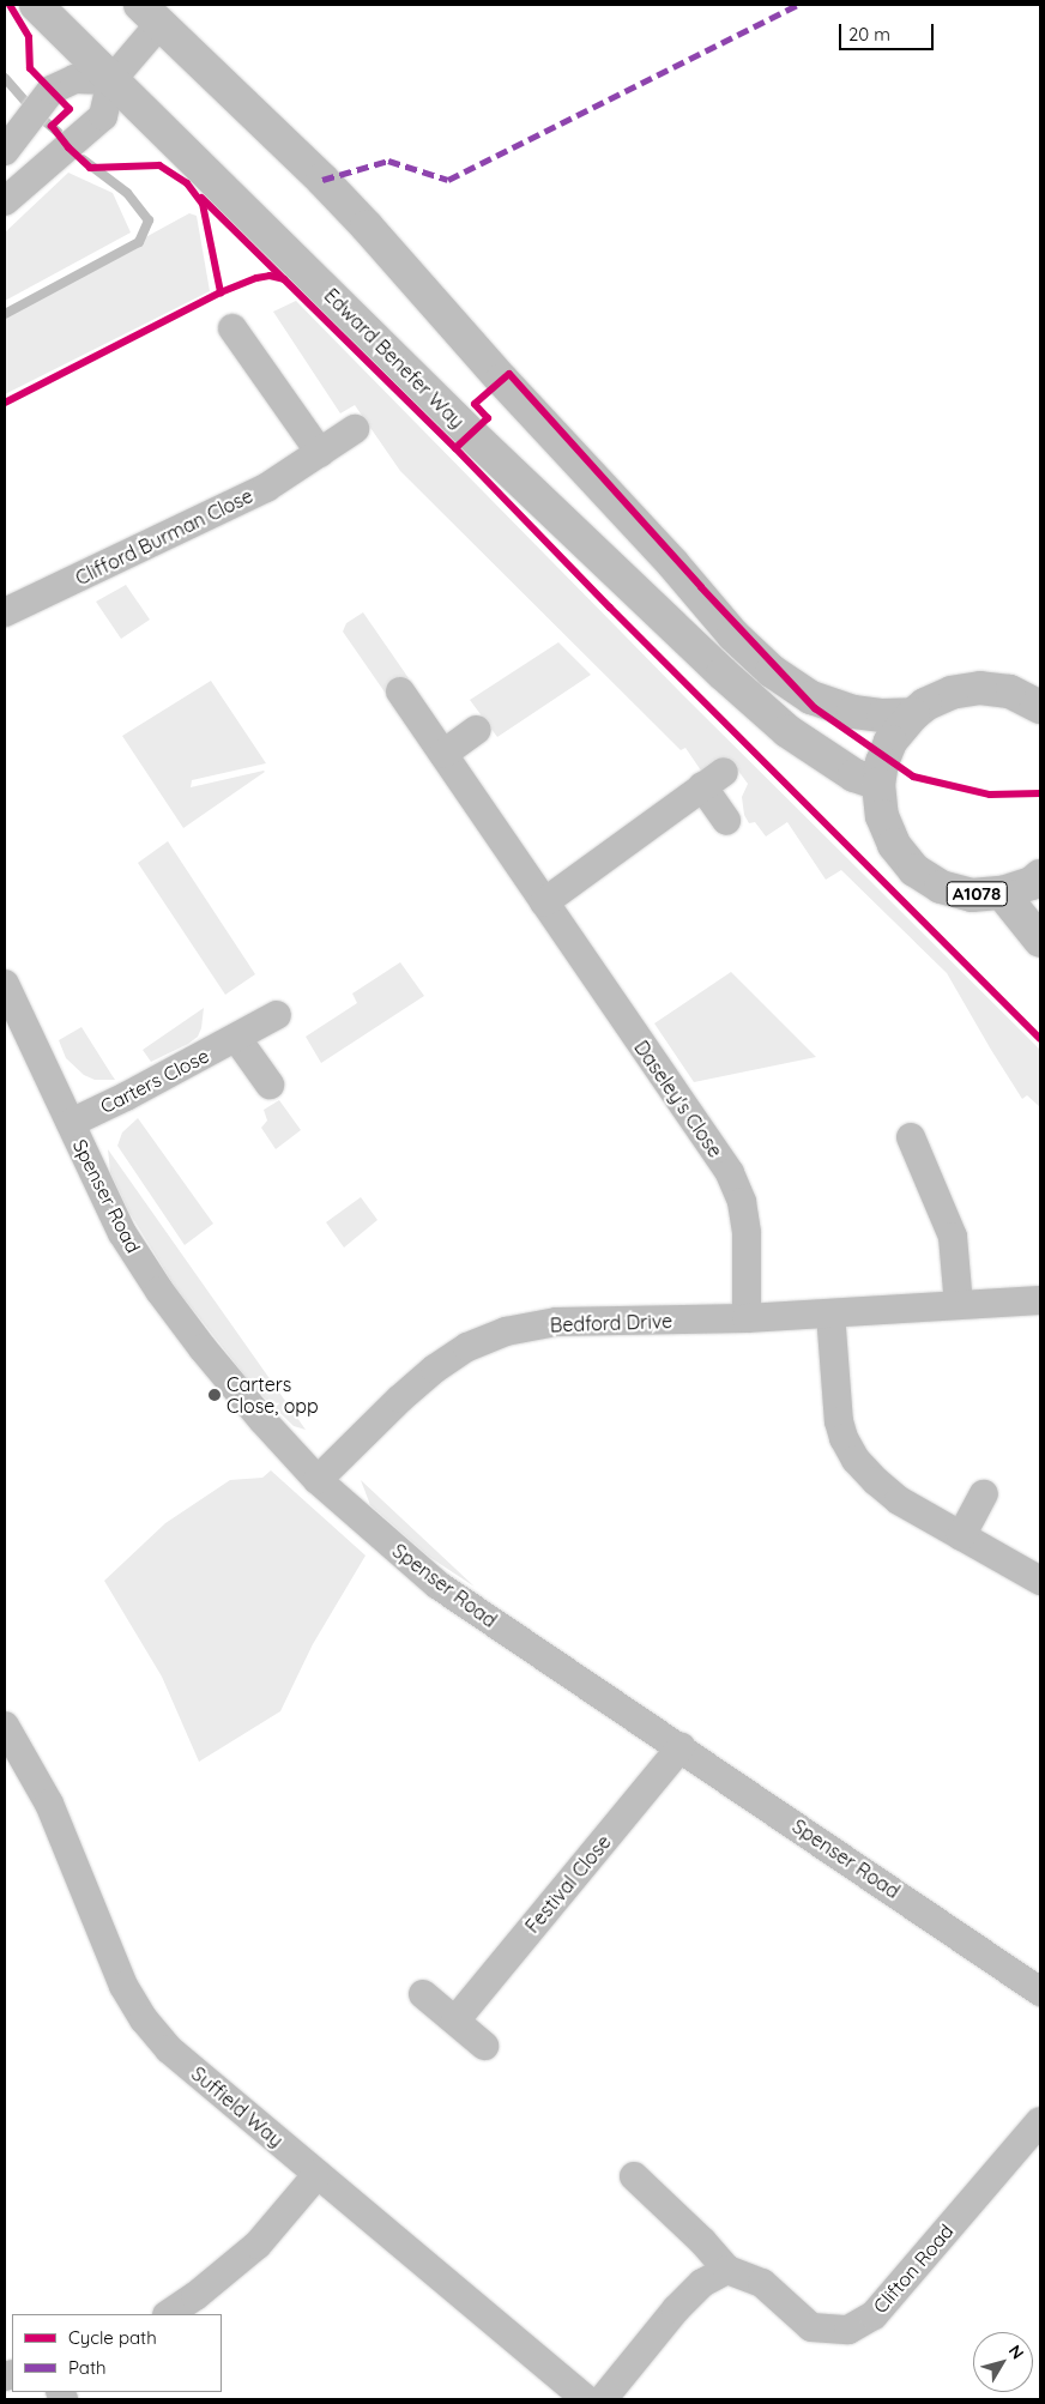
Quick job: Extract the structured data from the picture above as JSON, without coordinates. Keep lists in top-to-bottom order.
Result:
{
  "streets": {
    "main road": ["Edward Benefer Way", "A1078"],
    "street": [
      "Clifford Burman Close",
      "Carters Close",
      "Daseley's Close",
      "Spenser Road",
      "Bedford Drive",
      "Festival Close",
      "Suffield Way",
      "Clifton Road"
    ]
  },
  "crossings": [
    ["Edward Benefer Way", "A1078"],
    ["Carters Close", "Spenser Road"],
    ["Daseley's Close", "Bedford Drive"],
    ["Spenser Road", "Bedford Drive"],
    ["Spenser Road", "Festival Close"]
  ],
  "places": ["Carters Close, opp"],
  "legend": ["Cycle path", "Path"],
  "scale_bar": "20 m",
  "north": "top right"
}
